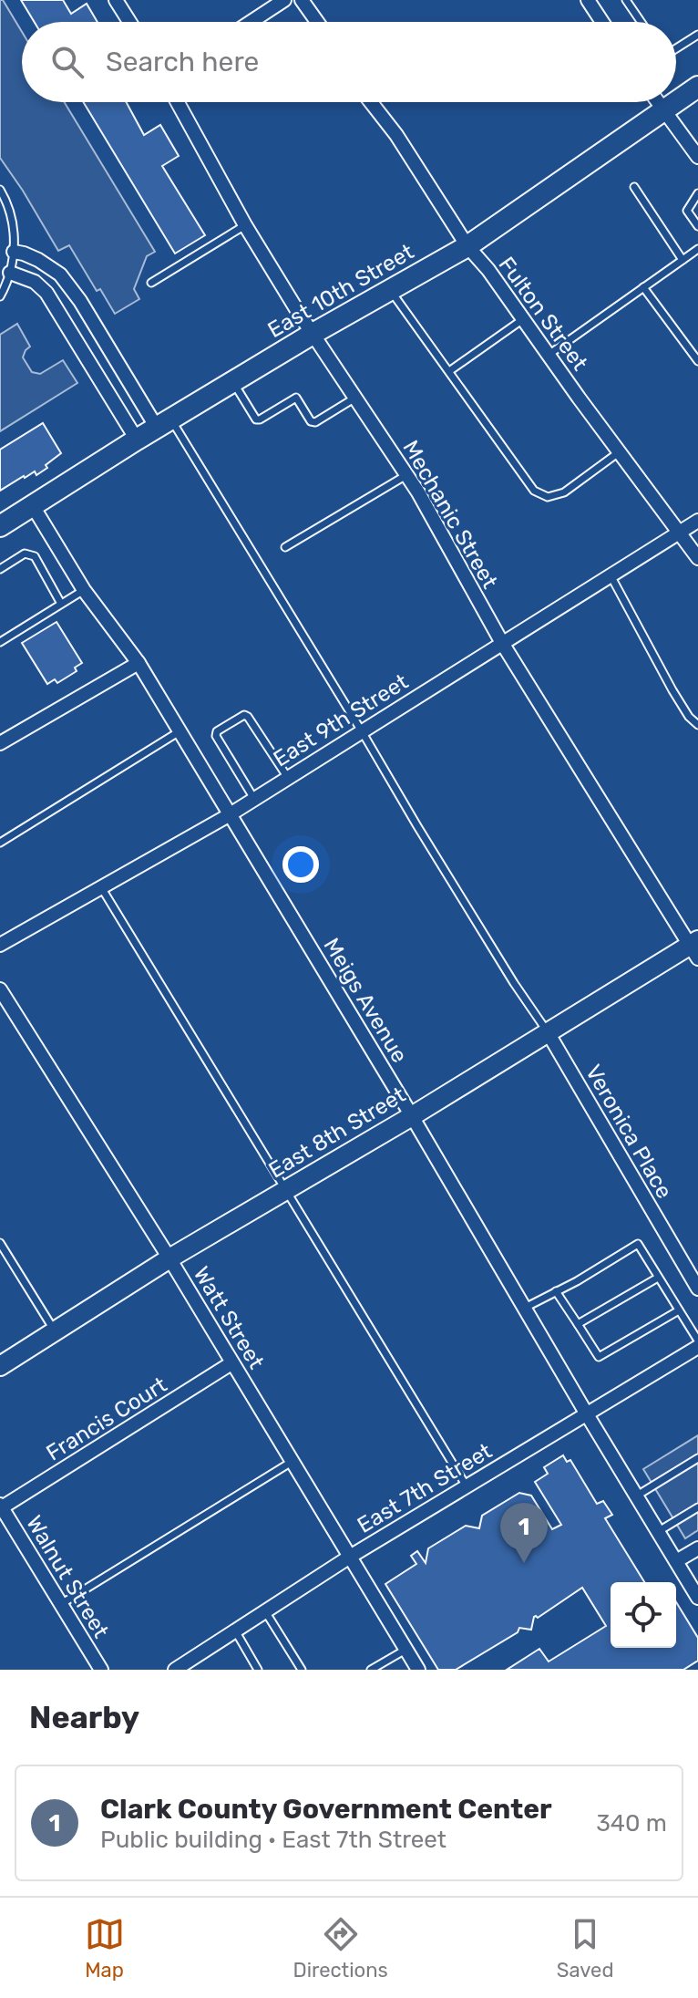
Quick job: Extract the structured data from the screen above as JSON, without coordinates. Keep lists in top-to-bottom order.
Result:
{
  "streets": {
    "main road": ["East 10th Street", "East 8th Street"],
    "street": [
      "Fulton Street",
      "Mechanic Street",
      "East 9th Street",
      "Meigs Avenue",
      "Veronica Place",
      "Watt Street",
      "Francis Court",
      "East 7th Street",
      "Walnut Street"
    ]
  },
  "crossings": [
    ["East 10th Street", "Fulton Street"],
    ["East 10th Street", "Mechanic Street"],
    ["East 10th Street", "Meigs Avenue"],
    ["Fulton Street", "East 9th Street"],
    ["Mechanic Street", "East 9th Street"],
    ["Mechanic Street", "East 8th Street"],
    ["East 9th Street", "Meigs Avenue"],
    ["Meigs Avenue", "East 8th Street"],
    ["Meigs Avenue", "East 7th Street"],
    ["Veronica Place", "East 8th Street"],
    ["East 8th Street", "Watt Street"],
    ["Watt Street", "Francis Court"],
    ["Watt Street", "East 7th Street"],
    ["Francis Court", "Walnut Street"]
  ],
  "page": {
    "search": "Search here",
    "pins": "1",
    "heading": "Nearby",
    "list": [
      {
        "mark": "1",
        "name": "Clark County Government Center",
        "note": "Public building · East 7th Street",
        "value": "340 m"
      }
    ],
    "nav": ["Map", "Directions", "Saved"]
  }
}
